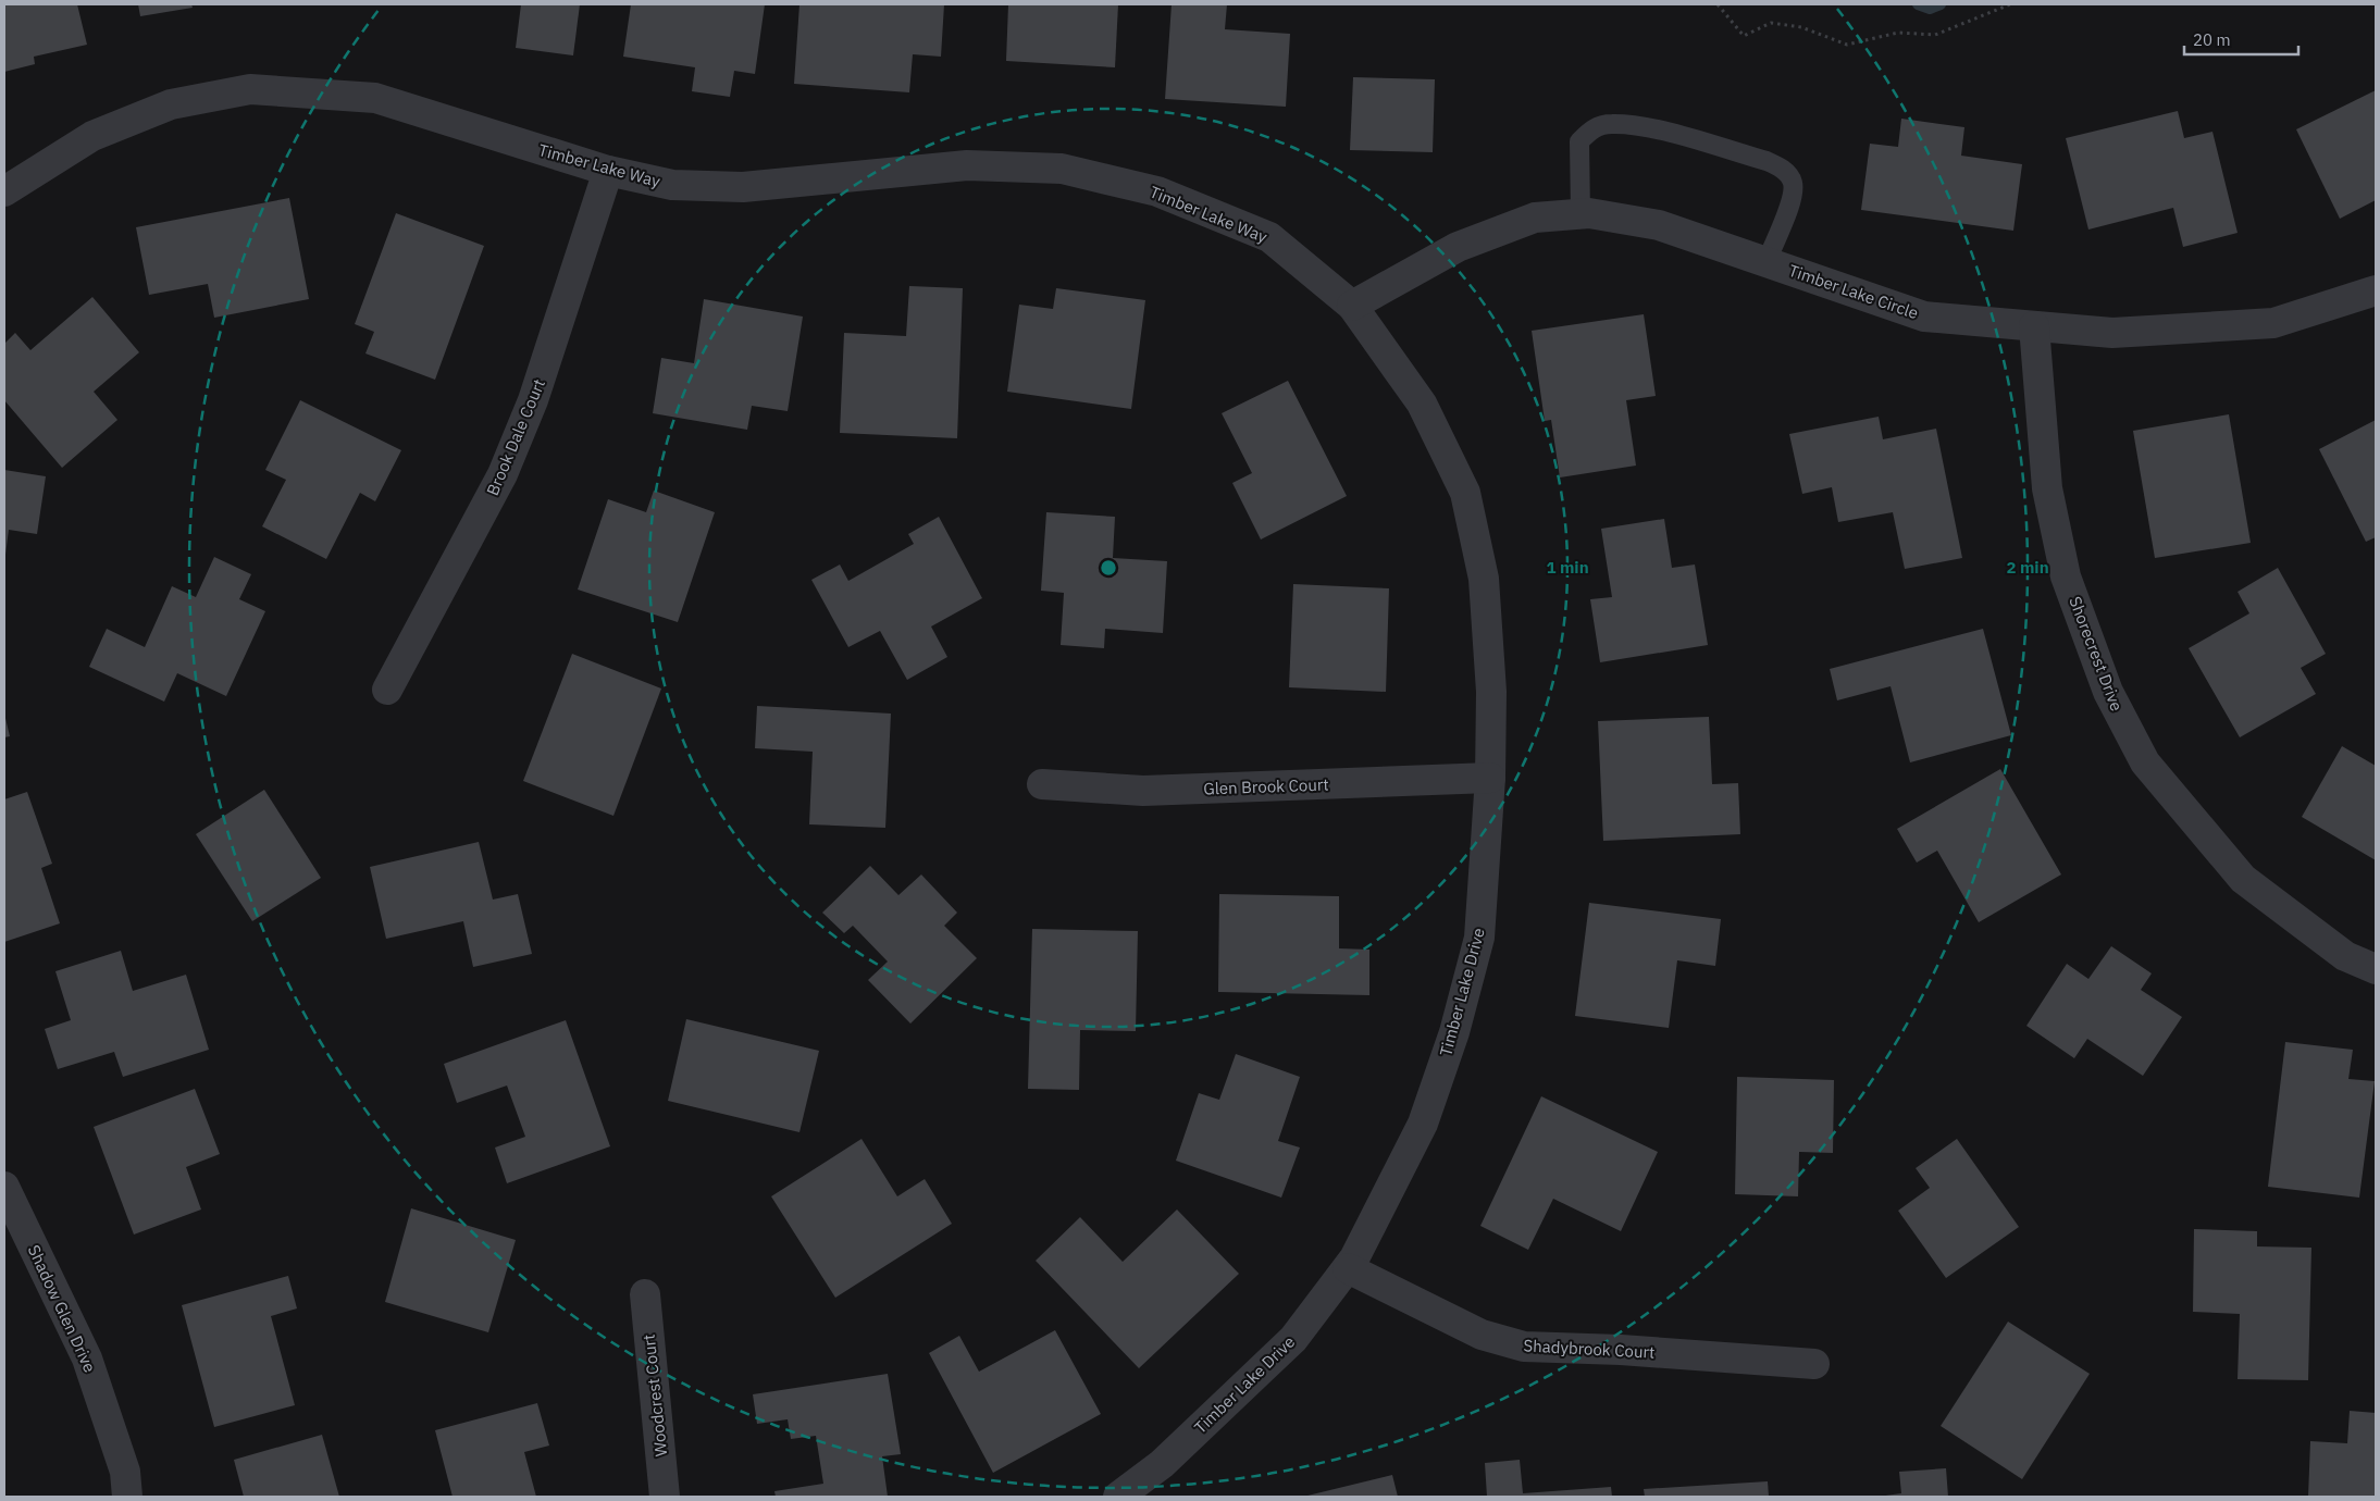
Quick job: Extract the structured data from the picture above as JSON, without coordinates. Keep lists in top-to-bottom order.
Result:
{
  "streets": {
    "street": [
      "Timber Lake Way",
      "Timber Lake Circle",
      "Brook Dale Court",
      "Shorecrest Drive",
      "Glen Brook Court",
      "Timber Lake Drive",
      "Shadow Glen Drive",
      "Shadybrook Court",
      "Woodcrest Court"
    ]
  },
  "crossings": [
    ["Timber Lake Way", "Timber Lake Circle"],
    ["Timber Lake Way", "Brook Dale Court"],
    ["Timber Lake Way", "Timber Lake Drive"],
    ["Timber Lake Circle", "Shorecrest Drive"],
    ["Timber Lake Circle", "Timber Lake Drive"],
    ["Glen Brook Court", "Timber Lake Drive"],
    ["Timber Lake Drive", "Shadybrook Court"]
  ],
  "scale_bar": "20 m",
  "rings": ["1 min", "2 min"]
}
